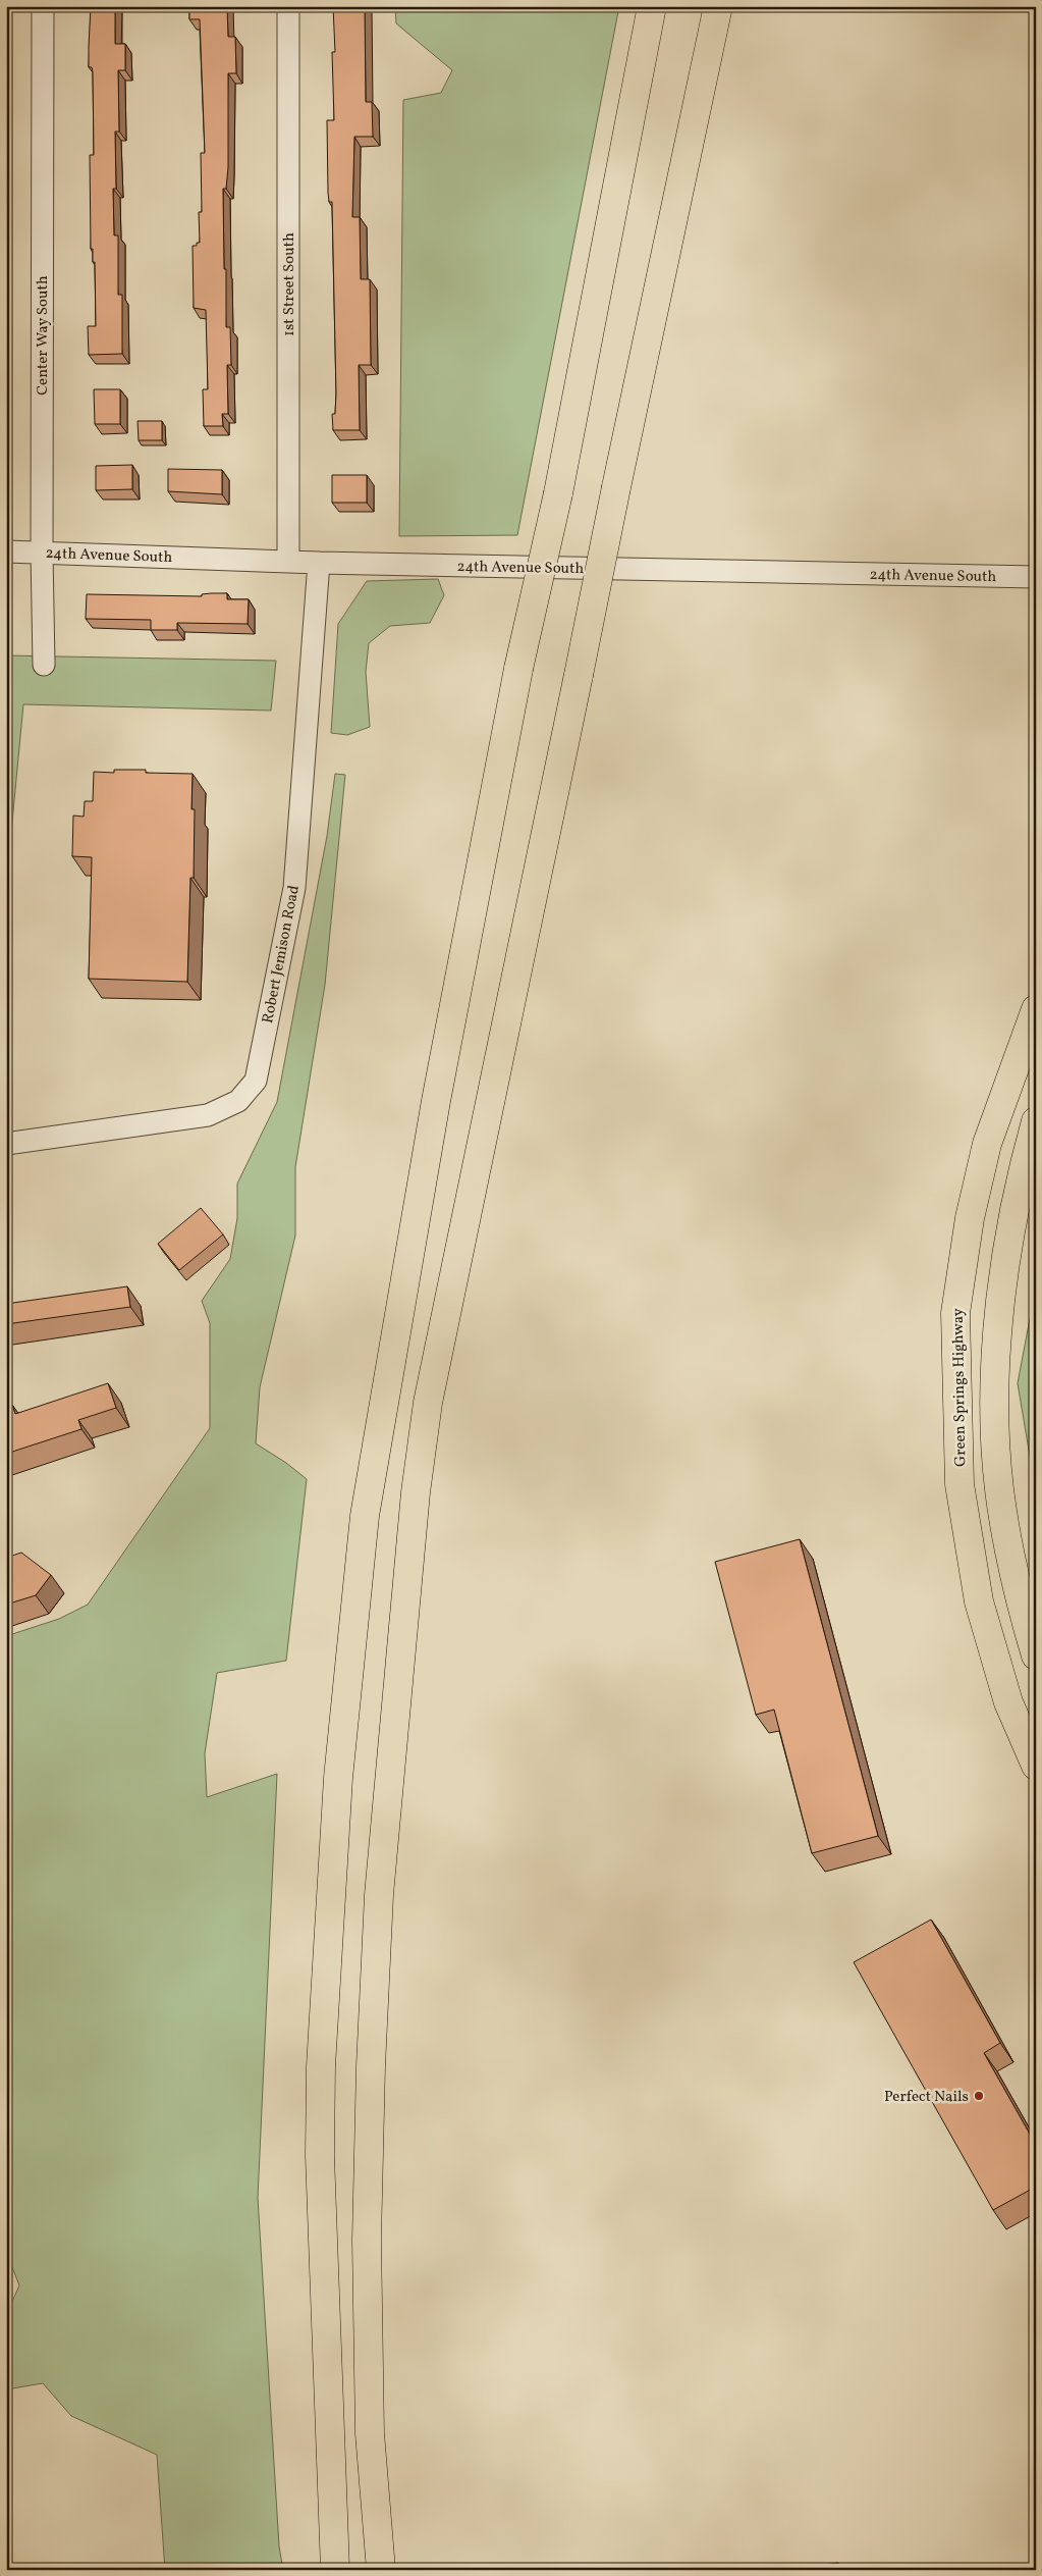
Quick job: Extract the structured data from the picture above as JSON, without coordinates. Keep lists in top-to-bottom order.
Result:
{
  "streets": {
    "main road": ["Green Springs Highway"],
    "street": [
      "1st Street South",
      "Center Way South",
      "24th Avenue South",
      "Robert Jemison Road"
    ]
  },
  "crossings": [
    ["1st Street South", "24th Avenue South"],
    ["Center Way South", "24th Avenue South"],
    ["24th Avenue South", "Robert Jemison Road"]
  ],
  "places": ["Perfect Nails"]
}
